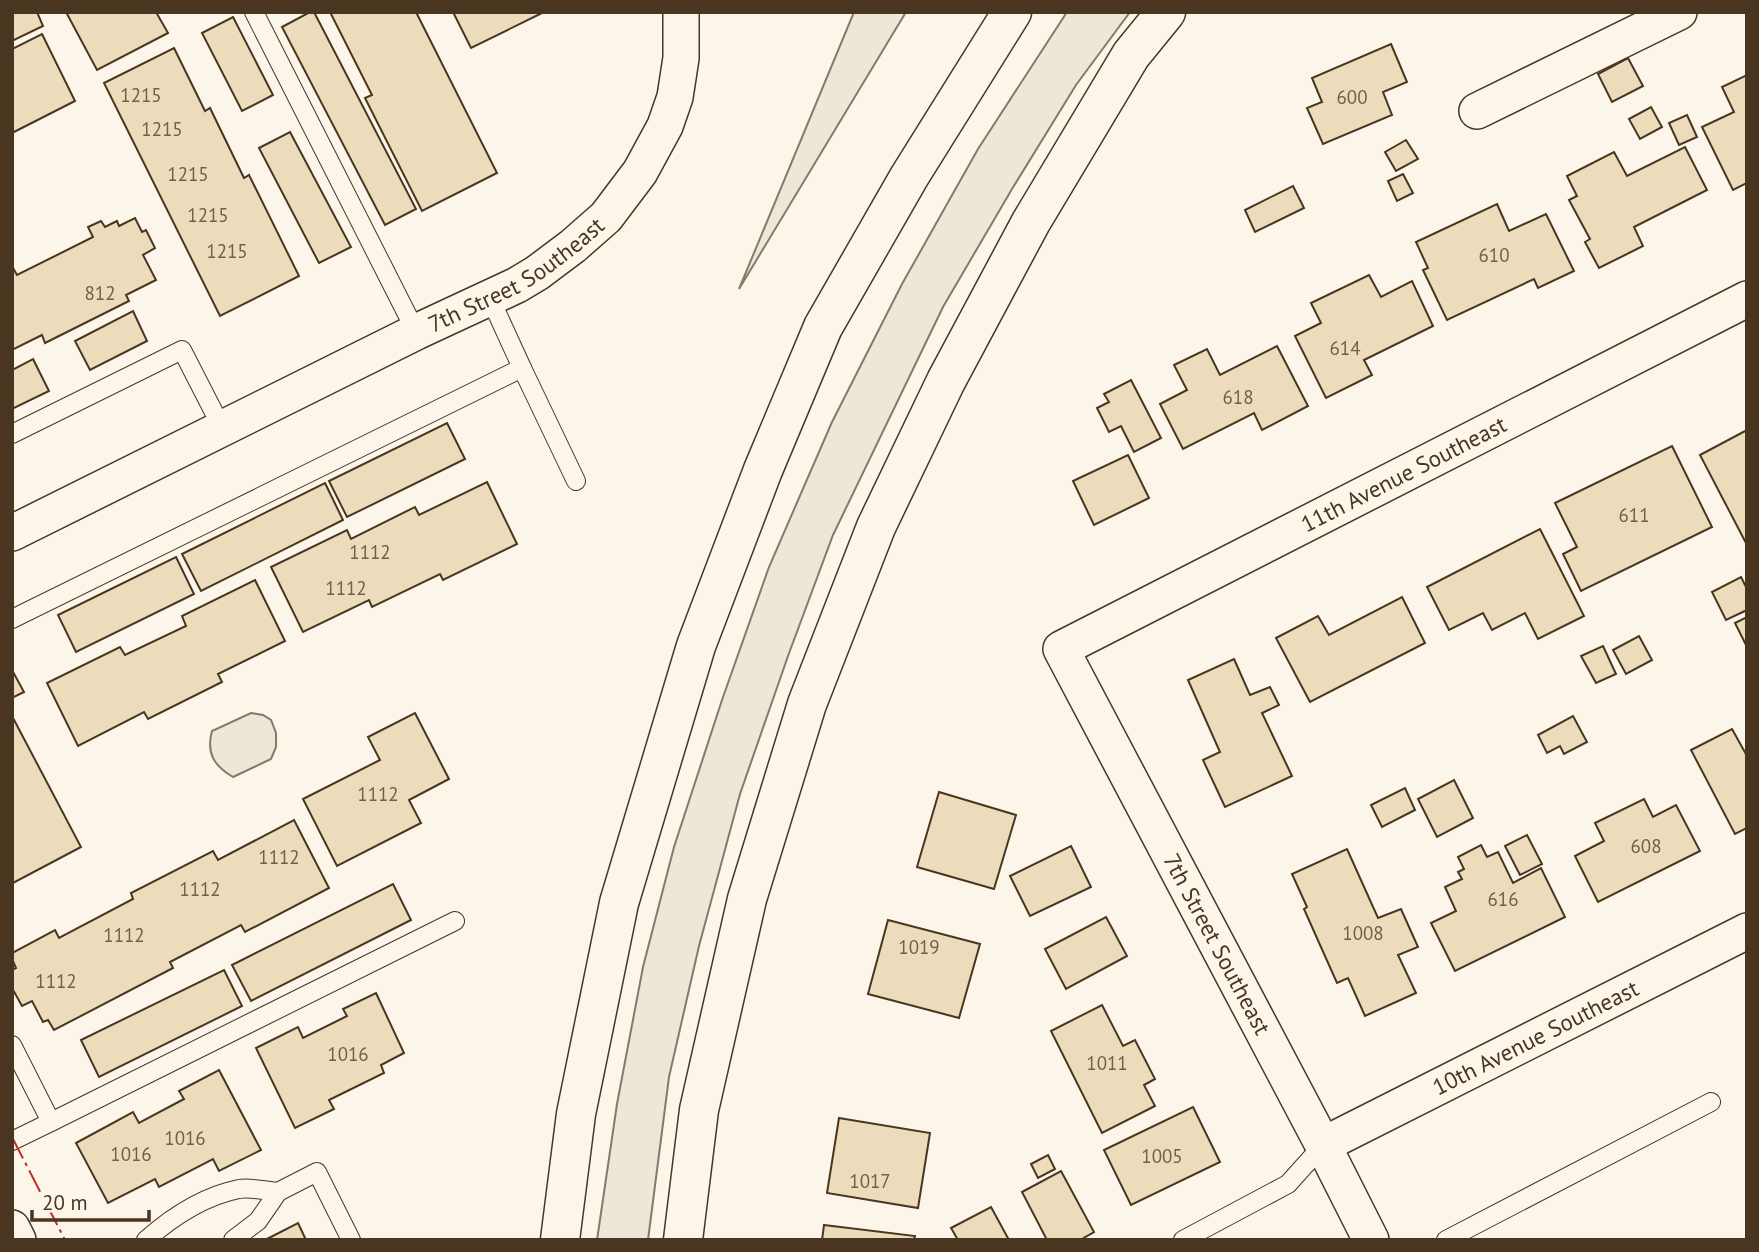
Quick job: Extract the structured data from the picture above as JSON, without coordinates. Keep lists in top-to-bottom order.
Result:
{
  "streets": {
    "street": ["7th Street Southeast", "11th Avenue Southeast", "10th Avenue Southeast"]
  },
  "crossings": [
    ["7th Street Southeast", "11th Avenue Southeast"],
    ["7th Street Southeast", "10th Avenue Southeast"]
  ],
  "house_numbers": [
    "1215",
    "600",
    "1215",
    "1215",
    "1215",
    "1215",
    "610",
    "812",
    "614",
    "618",
    "611",
    "1112",
    "1112",
    "1112",
    "608",
    "1112",
    "1112",
    "616",
    "1008",
    "1112",
    "1019",
    "1112",
    "1016",
    "1011",
    "1016",
    "1016",
    "1005",
    "1017"
  ],
  "scale_bar": "20 m"
}
